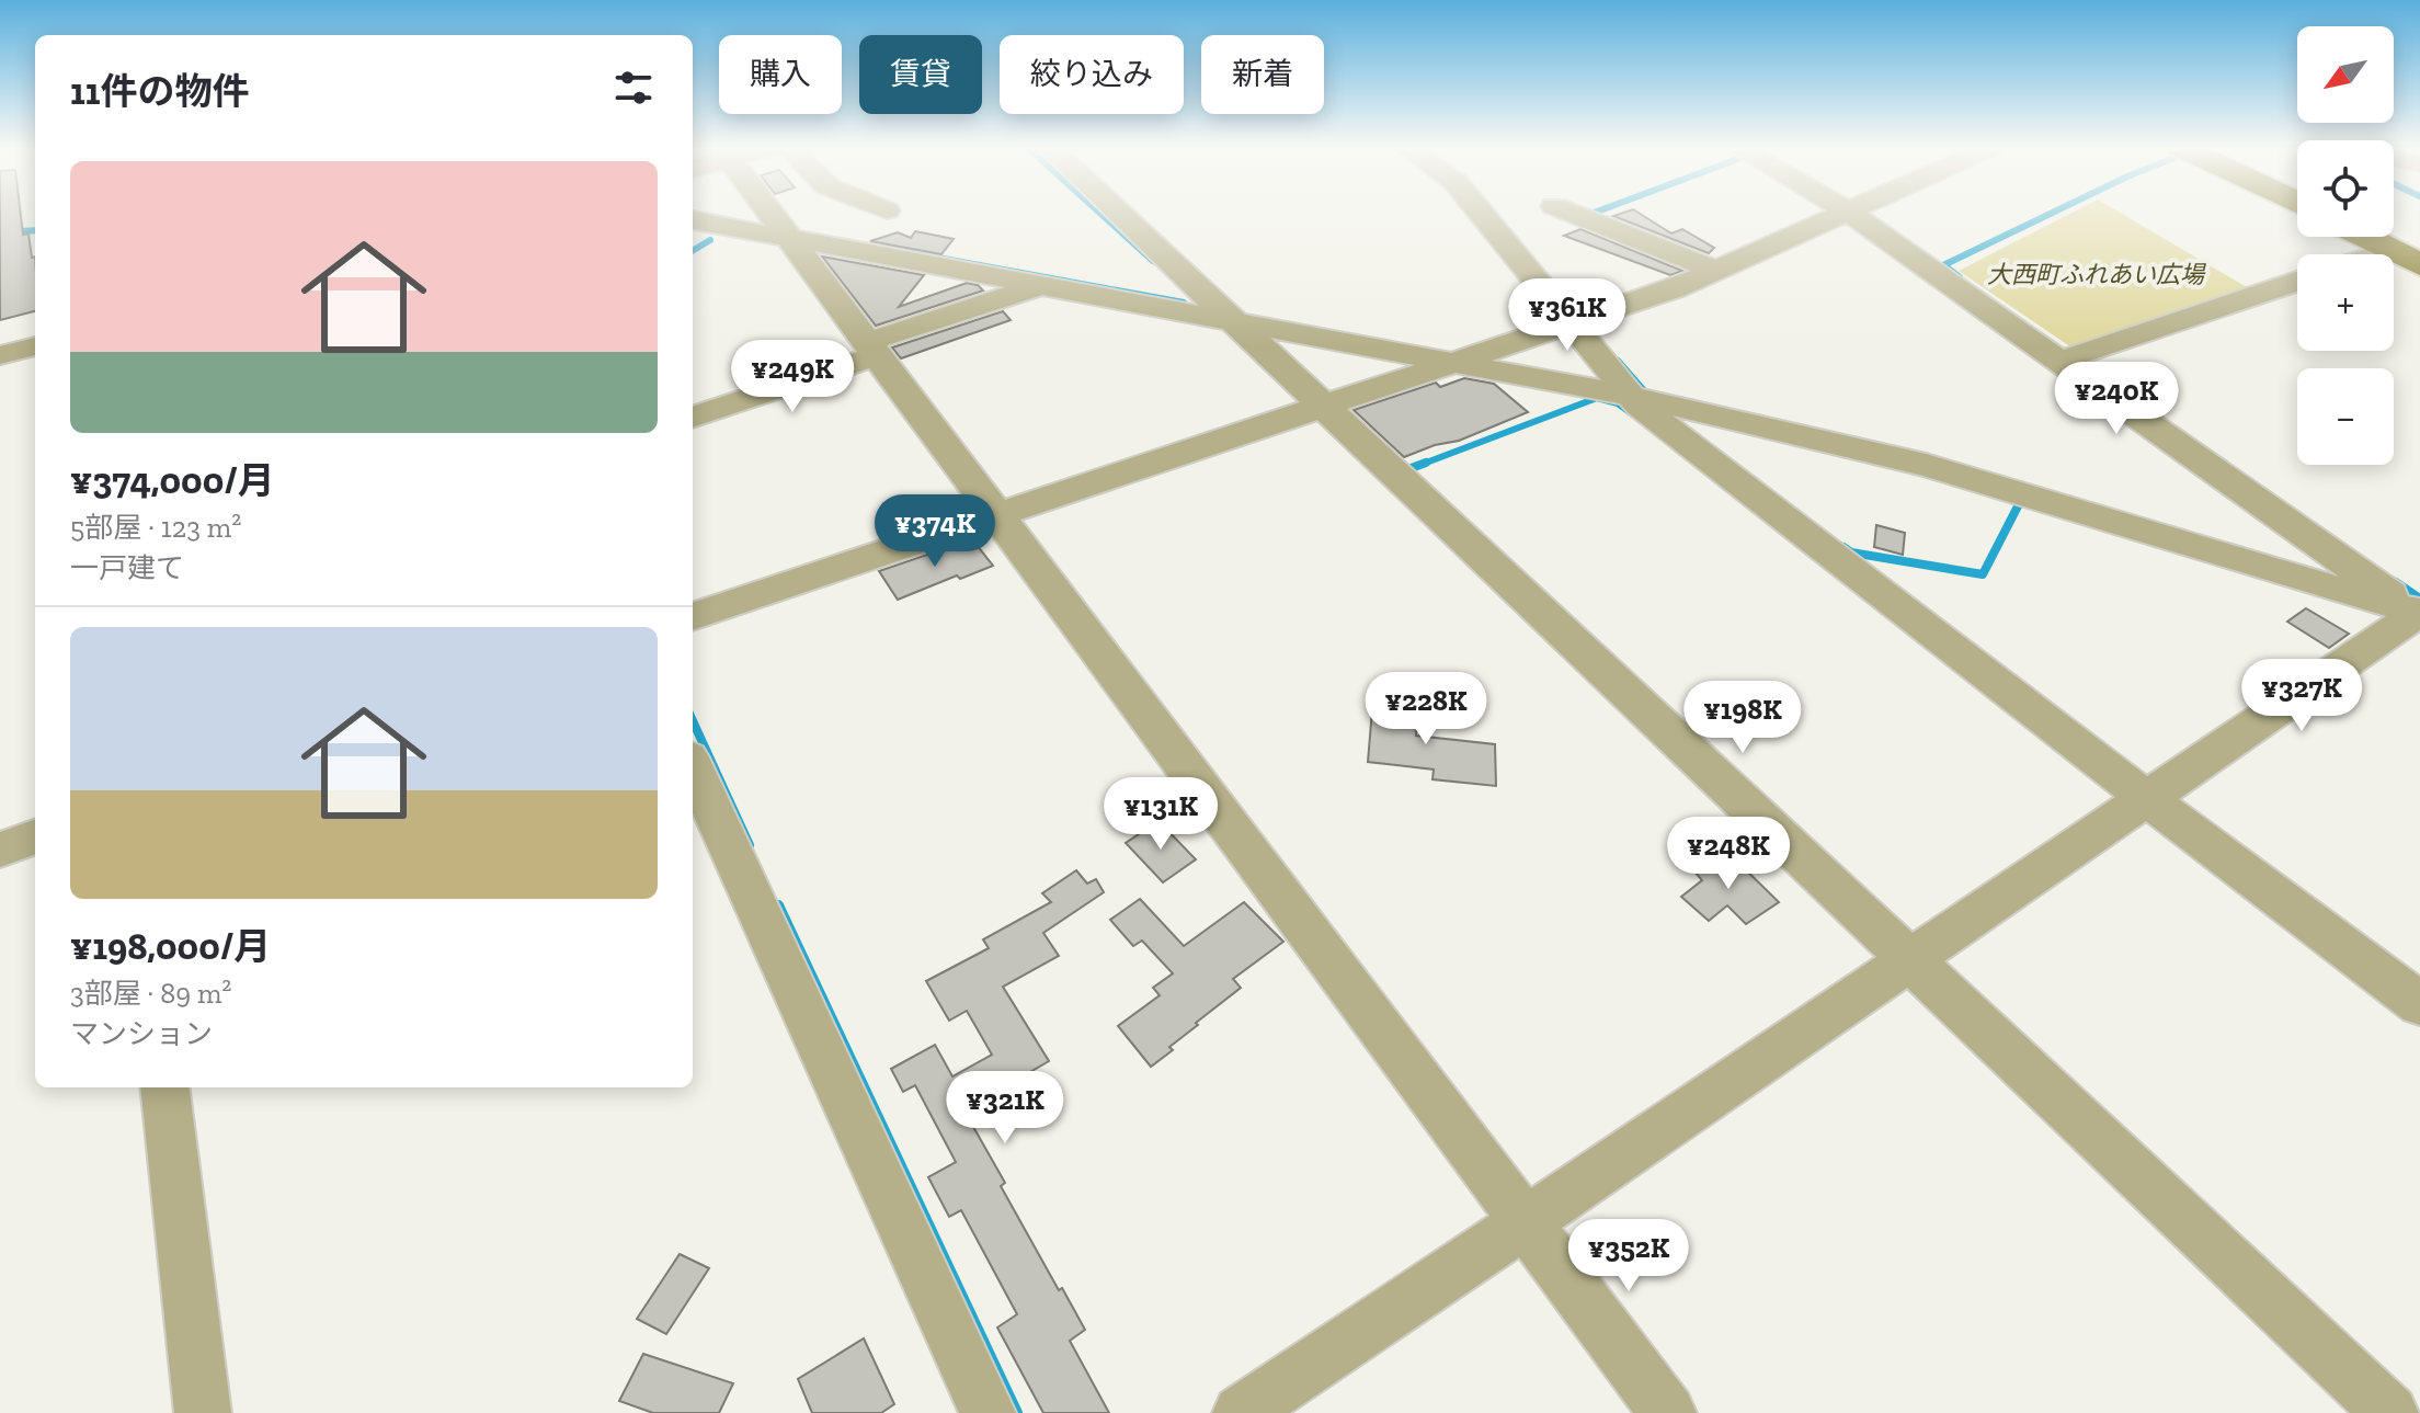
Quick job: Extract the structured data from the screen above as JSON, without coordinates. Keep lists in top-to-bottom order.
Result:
{
  "parks": ["大西町ふれあい広場"],
  "north": "bottom left",
  "page": {
    "map_buttons": ["+", "−"],
    "chip": [
      "購入",
      "賃貸",
      "絞り込み",
      "新着"
    ],
    "heading": "11件の物件",
    "list": [
      {
        "name": "¥374,000/月",
        "note": "5部屋 · 123 m² · 一戸建て"
      },
      {
        "name": "¥198,000/月",
        "note": "3部屋 · 89 m² · マンション"
      }
    ],
    "price": [
      "¥361K",
      "¥249K",
      "¥240K",
      "¥374K",
      "¥327K",
      "¥228K",
      "¥198K",
      "¥131K",
      "¥248K",
      "¥321K",
      "¥352K"
    ]
  }
}
